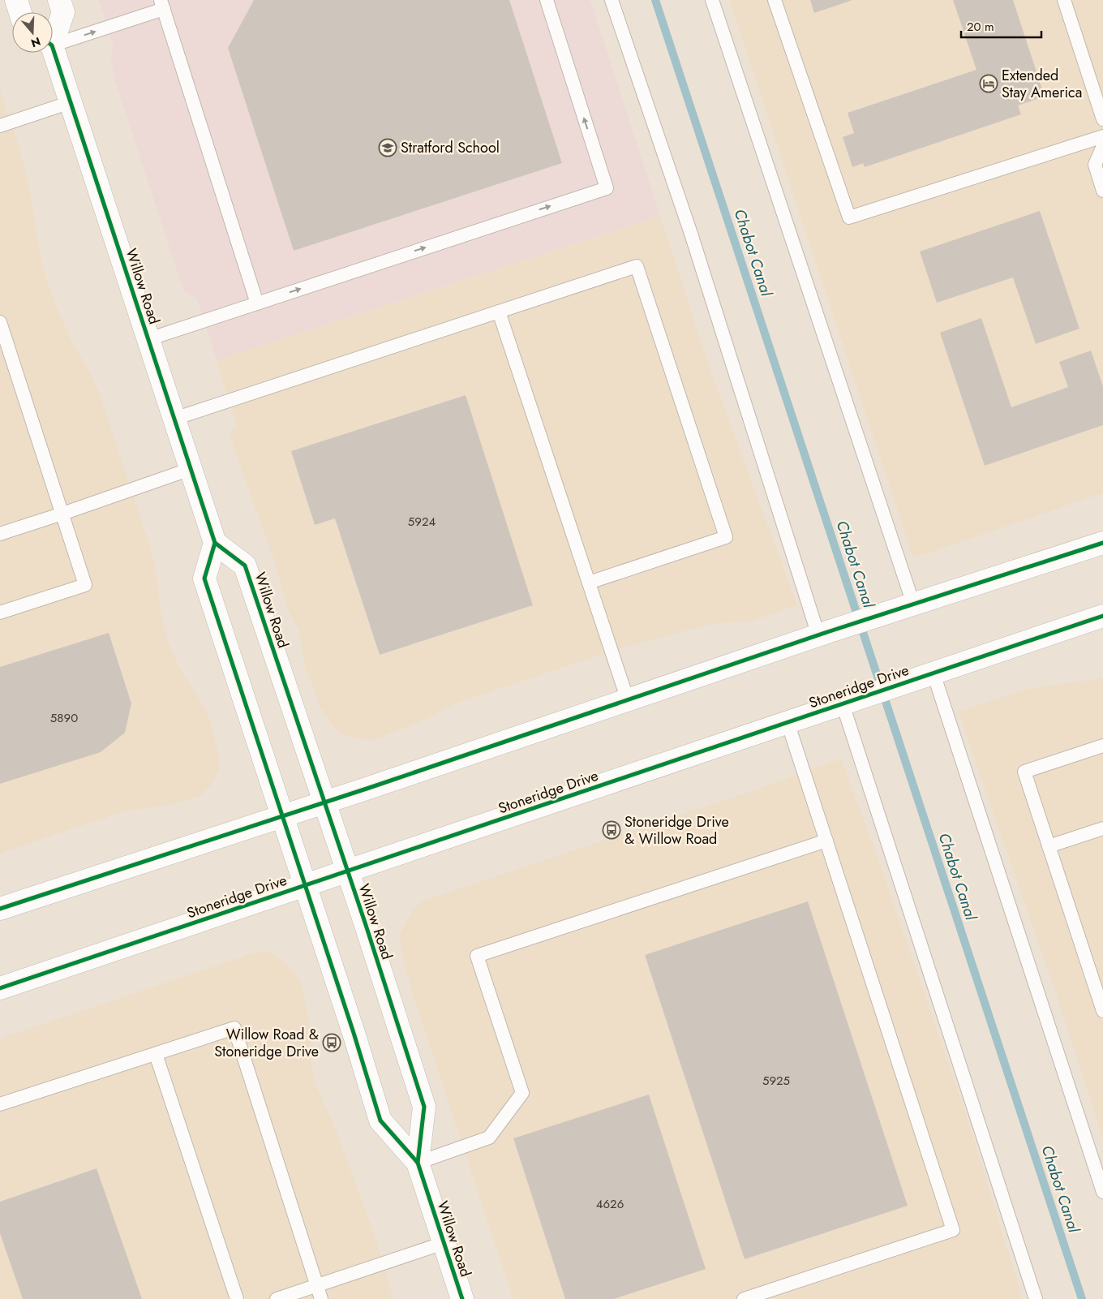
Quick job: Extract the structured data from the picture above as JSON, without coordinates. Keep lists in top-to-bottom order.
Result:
{
  "streets": {
    "main road": ["Willow Road", "Stoneridge Drive"]
  },
  "crossings": [
    ["Willow Road", "Stoneridge Drive"]
  ],
  "water": ["Chabot Canal"],
  "places": {
    "hotel": ["Extended Stay America"],
    "school or university": ["Stratford School"],
    "bus stop": ["Stoneridge Drive & Willow Road", "Willow Road & Stoneridge Drive"]
  },
  "house_numbers": [
    "5924",
    "5890",
    "5925",
    "4626"
  ],
  "scale_bar": "20 m",
  "north": "bottom"
}
